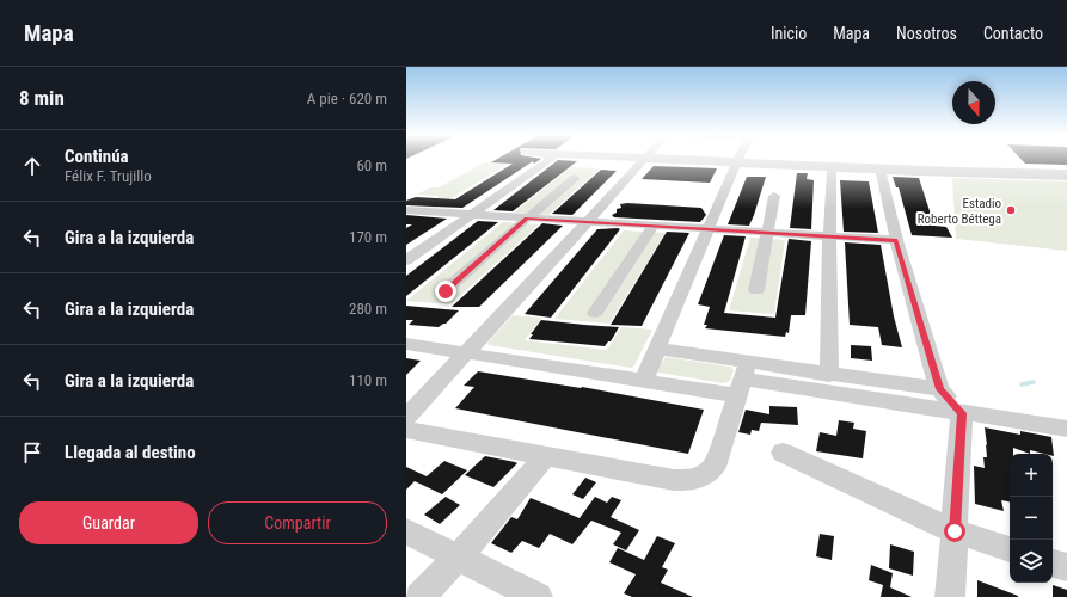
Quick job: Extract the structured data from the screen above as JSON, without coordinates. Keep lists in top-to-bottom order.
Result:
{
  "places": ["Estadio Roberto Béttega"],
  "north": "bottom",
  "page": {
    "header": "Mapa",
    "nav": [
      "Inicio",
      "Mapa",
      "Nosotros",
      "Contacto"
    ],
    "heading": ["8 min", "A pie · 620 m"],
    "list": [
      ["Continúa", "Félix F. Trujillo", "60 m"],
      ["Gira a la izquierda", "170 m"],
      ["Gira a la izquierda", "280 m"],
      ["Gira a la izquierda", "110 m"],
      "Llegada al destino"
    ],
    "map_buttons": ["+", "−"],
    "buttons": ["Guardar", "Compartir"]
  }
}
